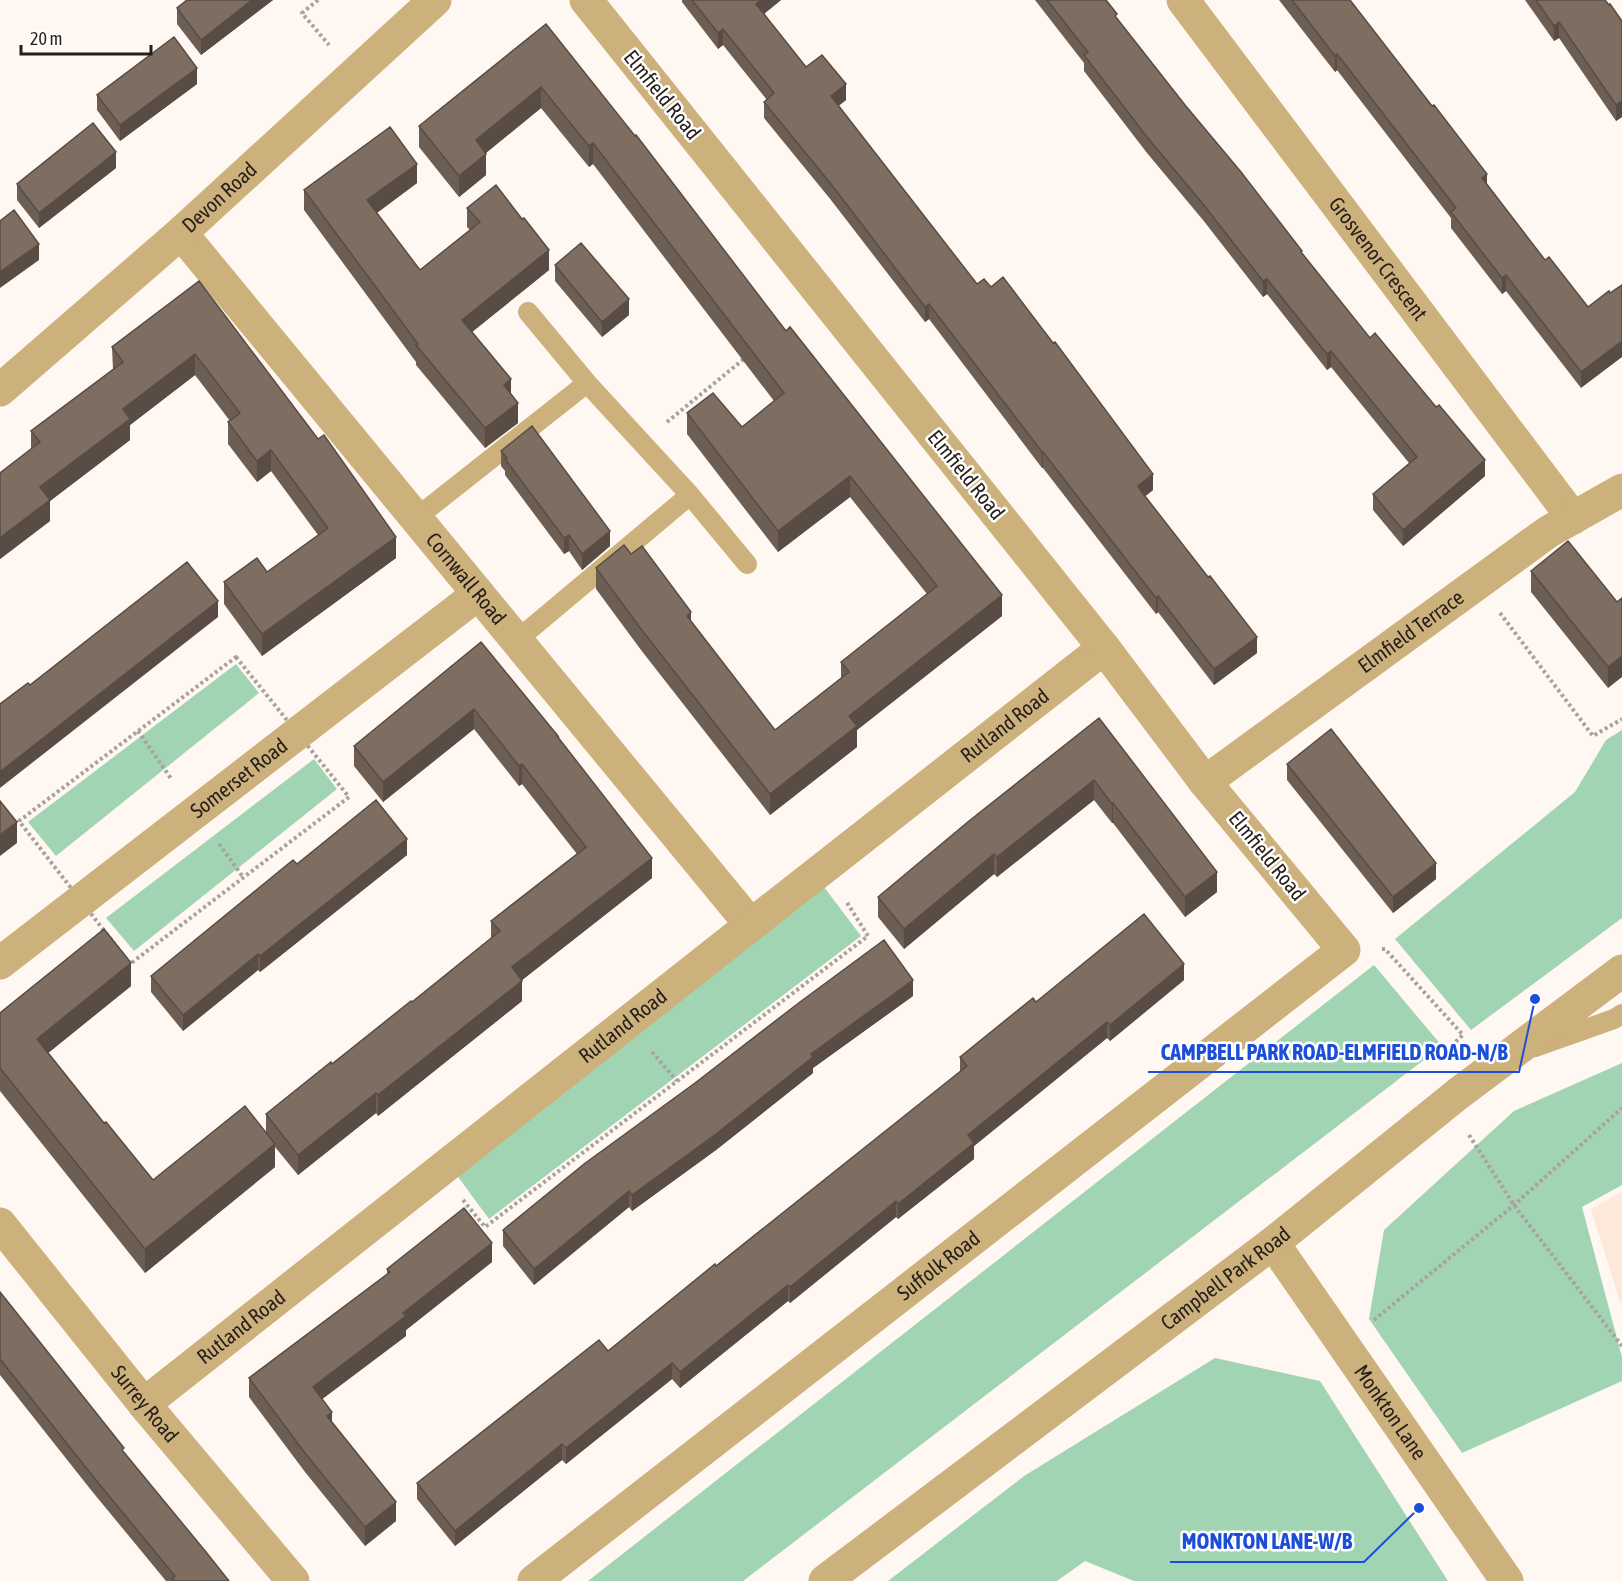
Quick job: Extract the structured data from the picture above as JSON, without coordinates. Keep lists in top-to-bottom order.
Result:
{
  "streets": {
    "street": [
      "Elmfield Road",
      "Devon Road",
      "Grosvenor Crescent",
      "Cornwall Road",
      "Elmfield Terrace",
      "Rutland Road",
      "Somerset Road",
      "Suffolk Road",
      "Campbell Park Road",
      "Surrey Road",
      "Monkton Lane"
    ]
  },
  "crossings": [
    ["Elmfield Road", "Elmfield Terrace"],
    ["Elmfield Road", "Rutland Road"],
    ["Elmfield Road", "Suffolk Road"],
    ["Devon Road", "Cornwall Road"],
    ["Grosvenor Crescent", "Elmfield Terrace"],
    ["Cornwall Road", "Rutland Road"],
    ["Cornwall Road", "Somerset Road"],
    ["Rutland Road", "Surrey Road"],
    ["Campbell Park Road", "Monkton Lane"]
  ],
  "places": ["CAMPBELL PARK ROAD-ELMFIELD ROAD-N/B", "MONKTON LANE-W/B"],
  "scale_bar": "20 m"
}
